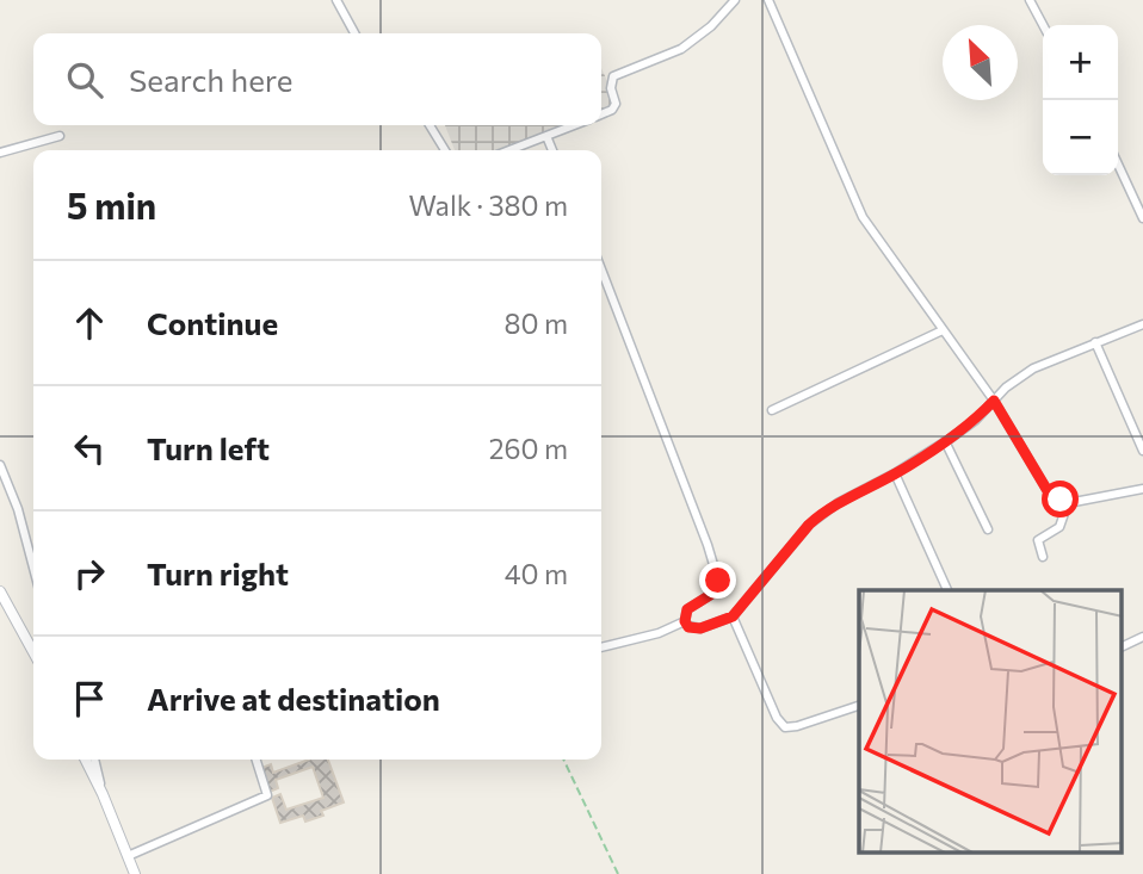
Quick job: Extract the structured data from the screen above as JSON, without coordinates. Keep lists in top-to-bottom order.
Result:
{
  "north": "top left",
  "page": {
    "map_buttons": ["+", "−"],
    "search": "Search here",
    "heading": ["5 min", "Walk · 380 m"],
    "list": [
      ["Continue", "80 m"],
      ["Turn left", "260 m"],
      ["Turn right", "40 m"],
      "Arrive at destination"
    ]
  }
}
